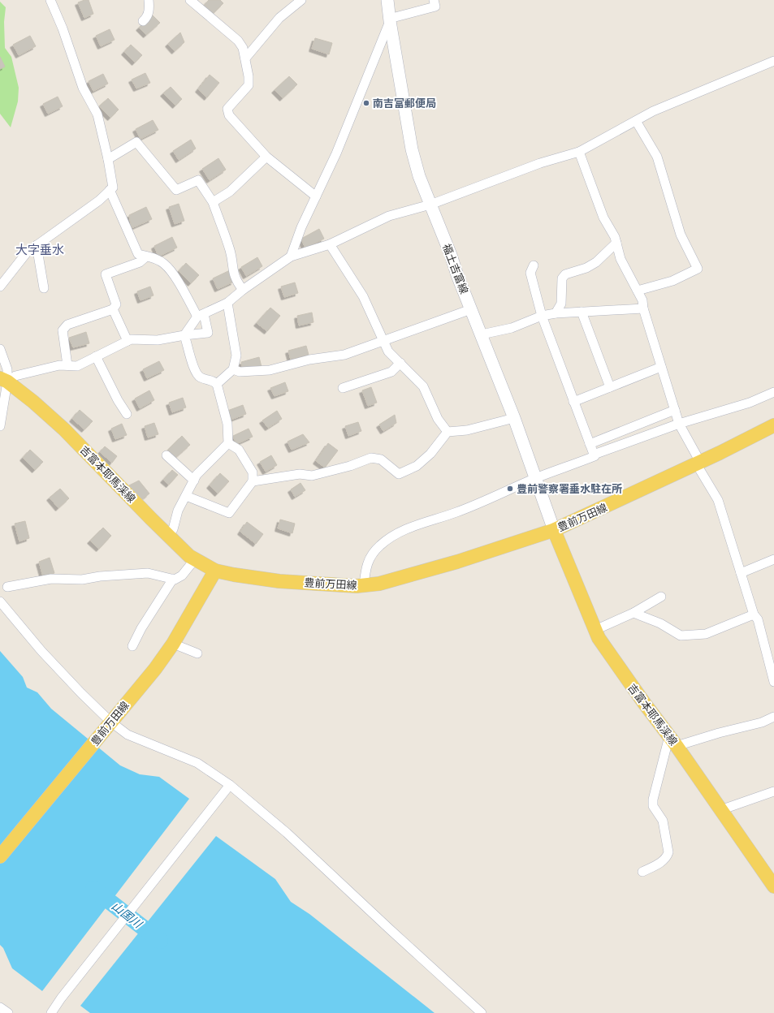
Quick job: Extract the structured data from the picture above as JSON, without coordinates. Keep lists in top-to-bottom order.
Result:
{
  "streets": {
    "main road": ["福土吉富線", "吉富本耶馬渓線", "豊前万田線"]
  },
  "crossings": [
    ["福土吉富線", "吉富本耶馬渓線"],
    ["福土吉富線", "豊前万田線"],
    ["吉富本耶馬渓線", "豊前万田線"]
  ],
  "districts": ["大字垂水"],
  "water": ["山国川"],
  "places": ["南吉富郵便局", "豊前警察署垂水駐在所"]
}
